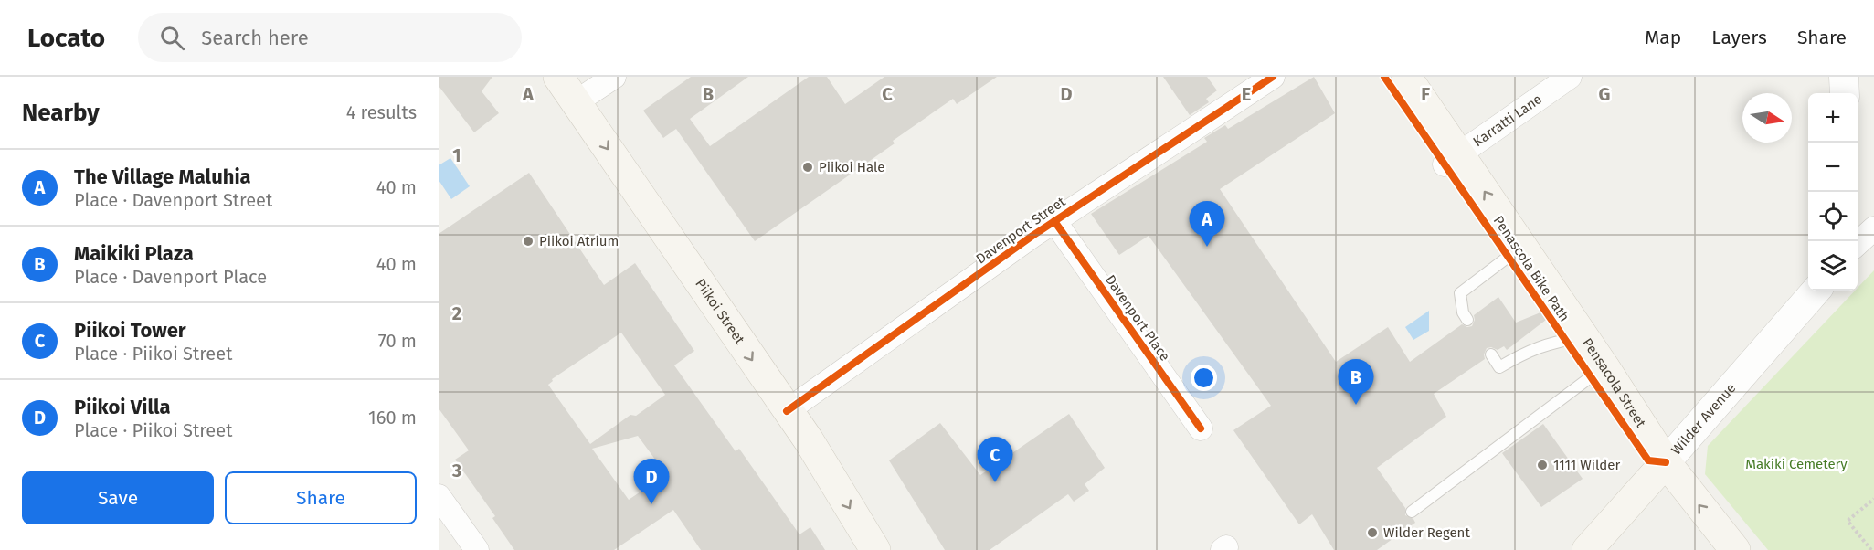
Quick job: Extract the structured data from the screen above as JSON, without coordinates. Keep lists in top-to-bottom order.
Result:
{
  "streets": {
    "main road": ["Piikoi Street", "Pensacola Street", "Wilder Avenue"],
    "street": ["Karratti Lane", "Davenport Street", "Davenport Place"],
    "cycle path": ["Penascola Bike Path"]
  },
  "crossings": [
    ["Karratti Lane", "Pensacola Street"],
    ["Davenport Street", "Piikoi Street"],
    ["Davenport Street", "Davenport Place"],
    ["Pensacola Street", "Wilder Avenue"]
  ],
  "one_way": ["Piikoi Street", "Pensacola Street"],
  "parks": ["Makiki Cemetery"],
  "places": [
    "Piikoi Hale",
    "Piikoi Atrium",
    "1111 Wilder",
    "Wilder Regent"
  ],
  "north": "right",
  "page": {
    "header": "Locato",
    "search": "Search here",
    "nav": ["Map", "Layers", "Share"],
    "heading": ["Nearby", "4 results"],
    "map_buttons": ["+", "−"],
    "list": [
      {
        "mark": "A",
        "name": "The Village Maluhia",
        "note": "Place · Davenport Street",
        "value": "40 m"
      },
      {
        "mark": "B",
        "name": "Maikiki Plaza",
        "note": "Place · Davenport Place",
        "value": "40 m"
      },
      {
        "mark": "C",
        "name": "Piikoi Tower",
        "note": "Place · Piikoi Street",
        "value": "70 m"
      },
      {
        "mark": "D",
        "name": "Piikoi Villa",
        "note": "Place · Piikoi Street",
        "value": "160 m"
      }
    ],
    "pins": [
      "A",
      "B",
      "C",
      "D"
    ],
    "buttons": ["Save", "Share"]
  },
  "grid": {
    "columns": [
      "A",
      "B",
      "C",
      "D",
      "E",
      "F",
      "G"
    ],
    "rows": ["1", "2", "3"]
  }
}
